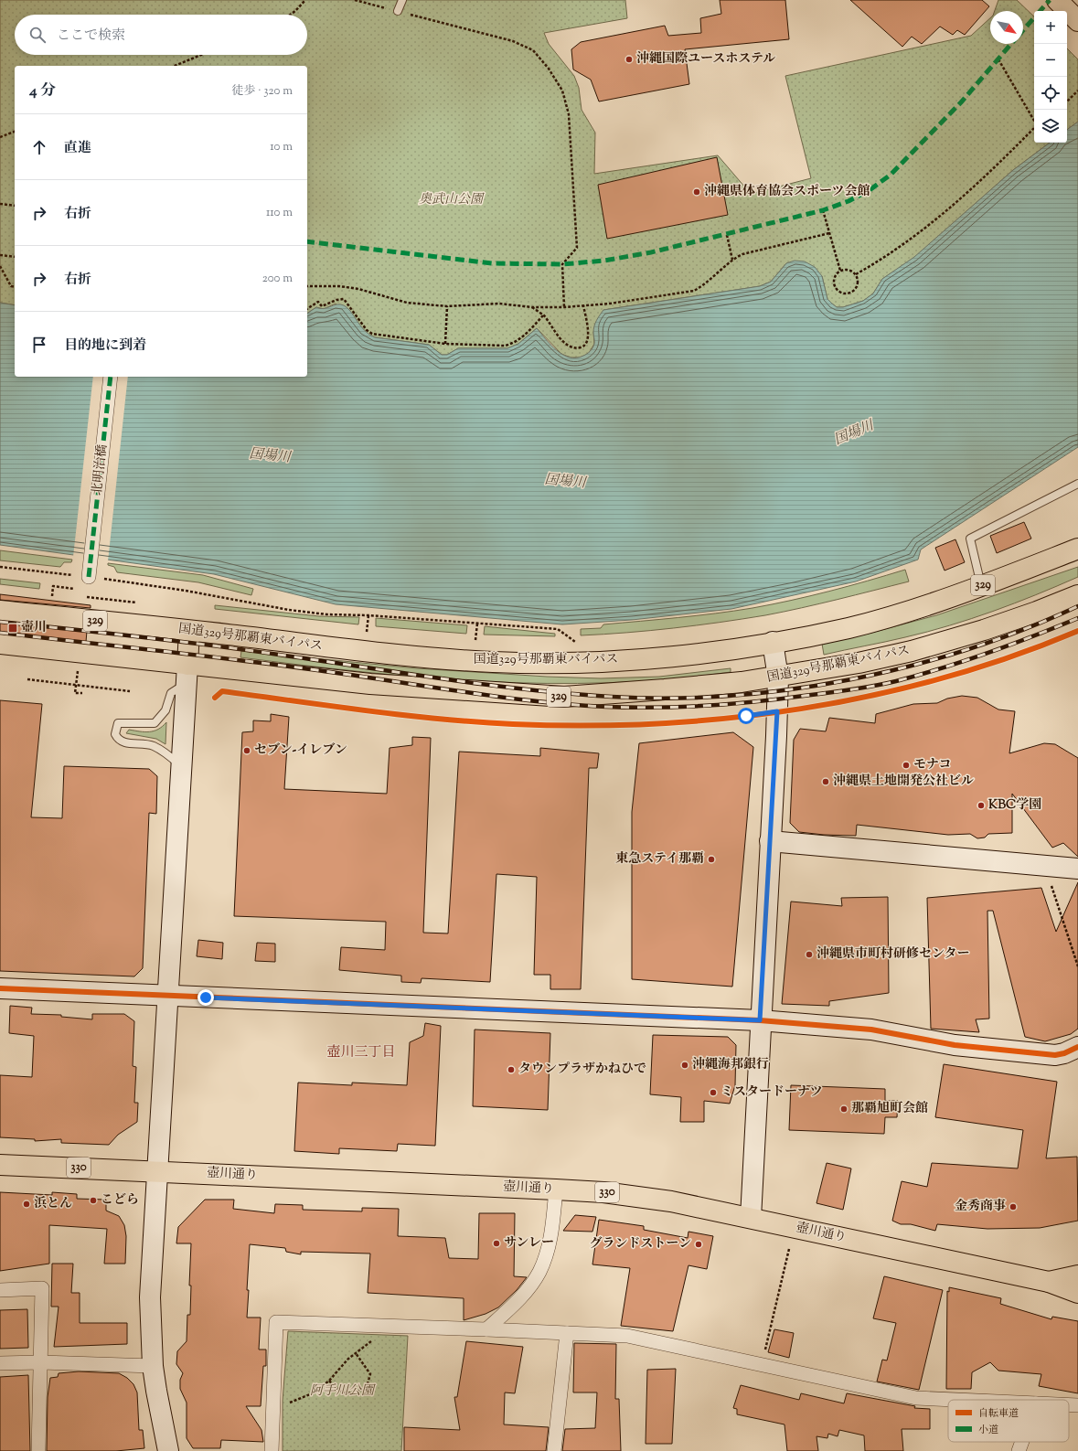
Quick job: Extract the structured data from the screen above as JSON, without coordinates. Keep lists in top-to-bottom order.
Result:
{
  "streets": {
    "highway": [
      "329",
      "国道329号那覇東バイパス",
      "330",
      "壺川通り"
    ],
    "street": ["北明治橋"]
  },
  "districts": ["壺川三丁目"],
  "water": ["国場川"],
  "parks": ["奥武山公園", "阿手川公園"],
  "places": {
    "other": [
      "沖縄国際ユースホステル",
      "沖縄県体育協会スポーツ会館",
      "セブン-イレブン",
      "モナコ",
      "沖縄県土地開発公社ビル",
      "KBC学園",
      "東急ステイ那覇",
      "沖縄県市町村研修センター",
      "沖縄海邦銀行",
      "タウンプラザかねひで",
      "ミスタードーナツ",
      "那覇旭町会館",
      "こどら",
      "浜とん",
      "金秀商事",
      "サンレー",
      "グランドストーン"
    ],
    "transit": ["壺川"]
  },
  "legend": ["自転車道", "小道"],
  "north": "bottom right",
  "page": {
    "map_buttons": ["+", "−"],
    "search": "ここで検索",
    "heading": ["4 分", "徒歩 · 320 m"],
    "list": [
      ["直進", "10 m"],
      ["右折", "110 m"],
      ["右折", "200 m"],
      "目的地に到着"
    ]
  }
}
